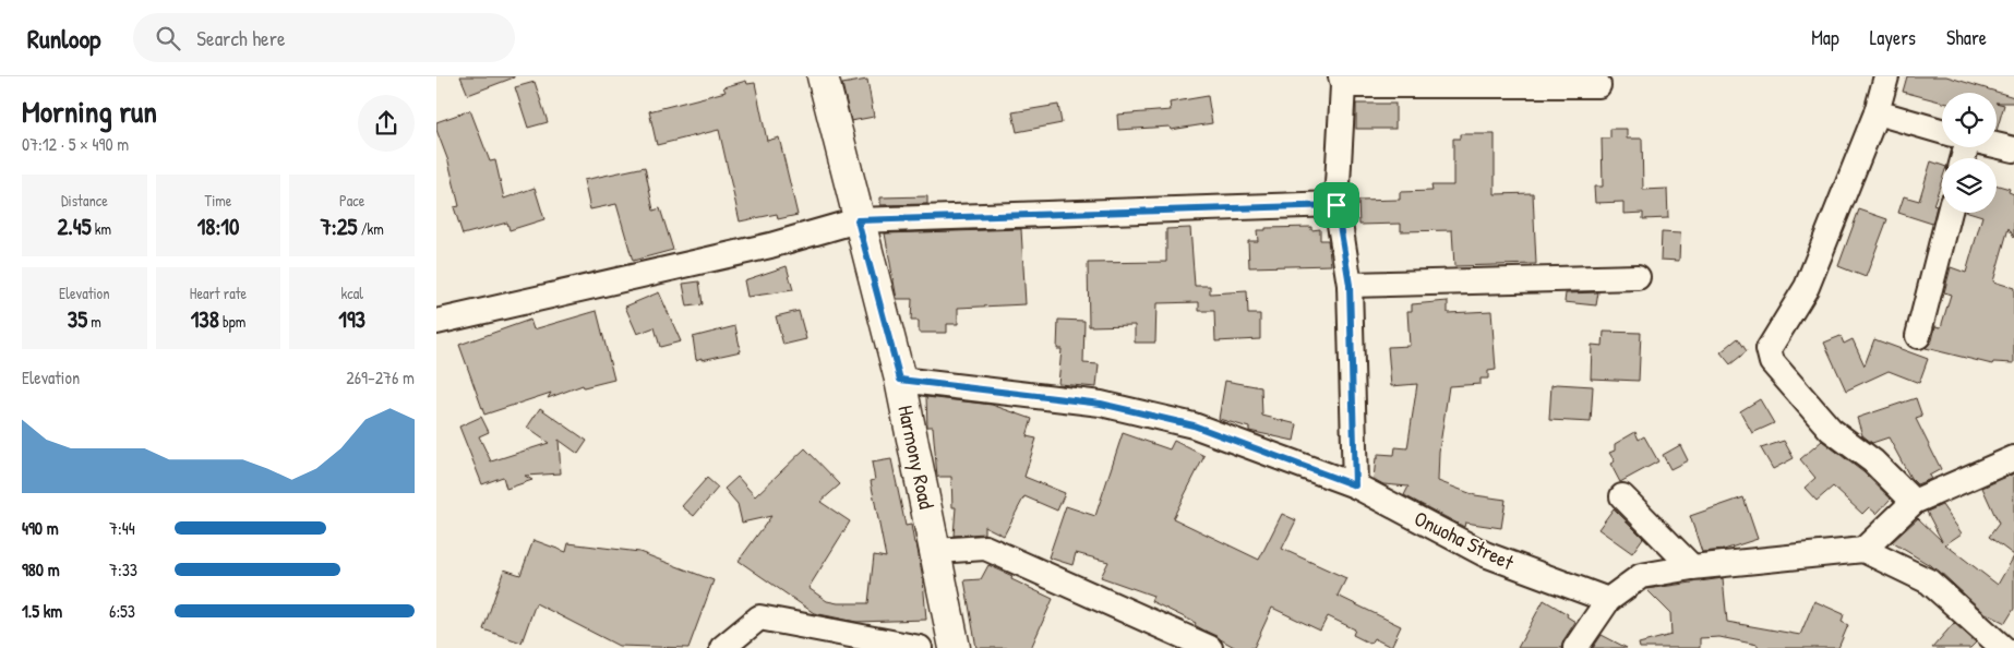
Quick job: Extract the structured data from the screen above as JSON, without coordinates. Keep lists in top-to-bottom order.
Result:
{
  "streets": {
    "main road": ["Harmony Road"],
    "street": ["Onuoha Street"]
  },
  "crossings": [
    ["Harmony Road", "Onuoha Street"]
  ],
  "page": {
    "header": "Runloop",
    "search": "Search here",
    "nav": ["Map", "Layers", "Share"],
    "heading": ["Morning run", "07:12 · 5 × 490 m"],
    "stats": [
      ["Distance", "2.45 km"],
      ["Time", "18:10"],
      ["Pace", "7:25 /km"],
      ["Elevation", "35 m"],
      ["Heart rate", "138 bpm"],
      ["kcal", "193"]
    ],
    "chart": ["Elevation", "269–276 m"],
    "list": [
      {
        "name": "490 m",
        "note": "7:44"
      },
      {
        "name": "980 m",
        "note": "7:33"
      },
      {
        "name": "1.5 km",
        "note": "6:53"
      }
    ]
  }
}
